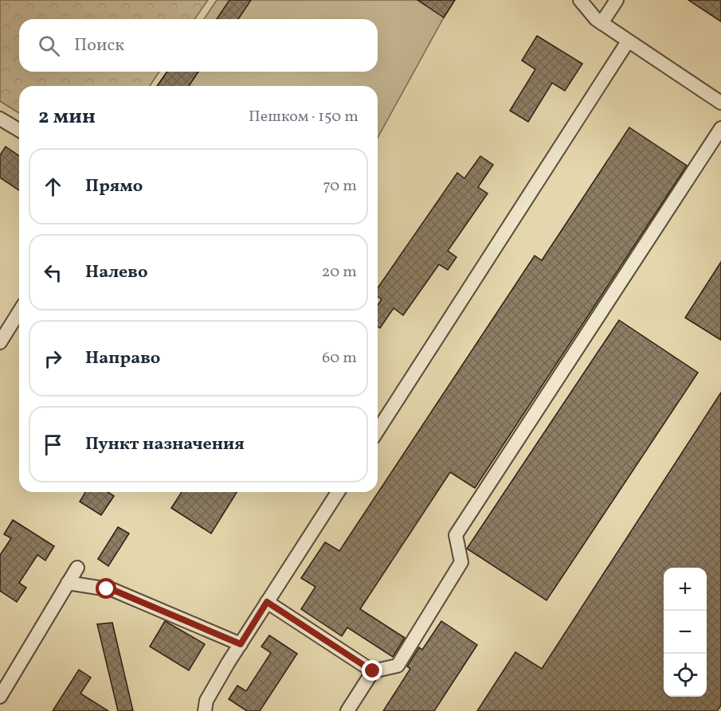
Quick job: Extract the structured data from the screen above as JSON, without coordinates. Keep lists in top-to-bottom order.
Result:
{
  "page": {
    "search": "Поиск",
    "heading": ["2 мин", "Пешком · 150 m"],
    "list": [
      ["Прямо", "70 m"],
      ["Налево", "20 m"],
      ["Направо", "60 m"],
      "Пункт назначения"
    ],
    "map_buttons": ["+", "−"]
  }
}
